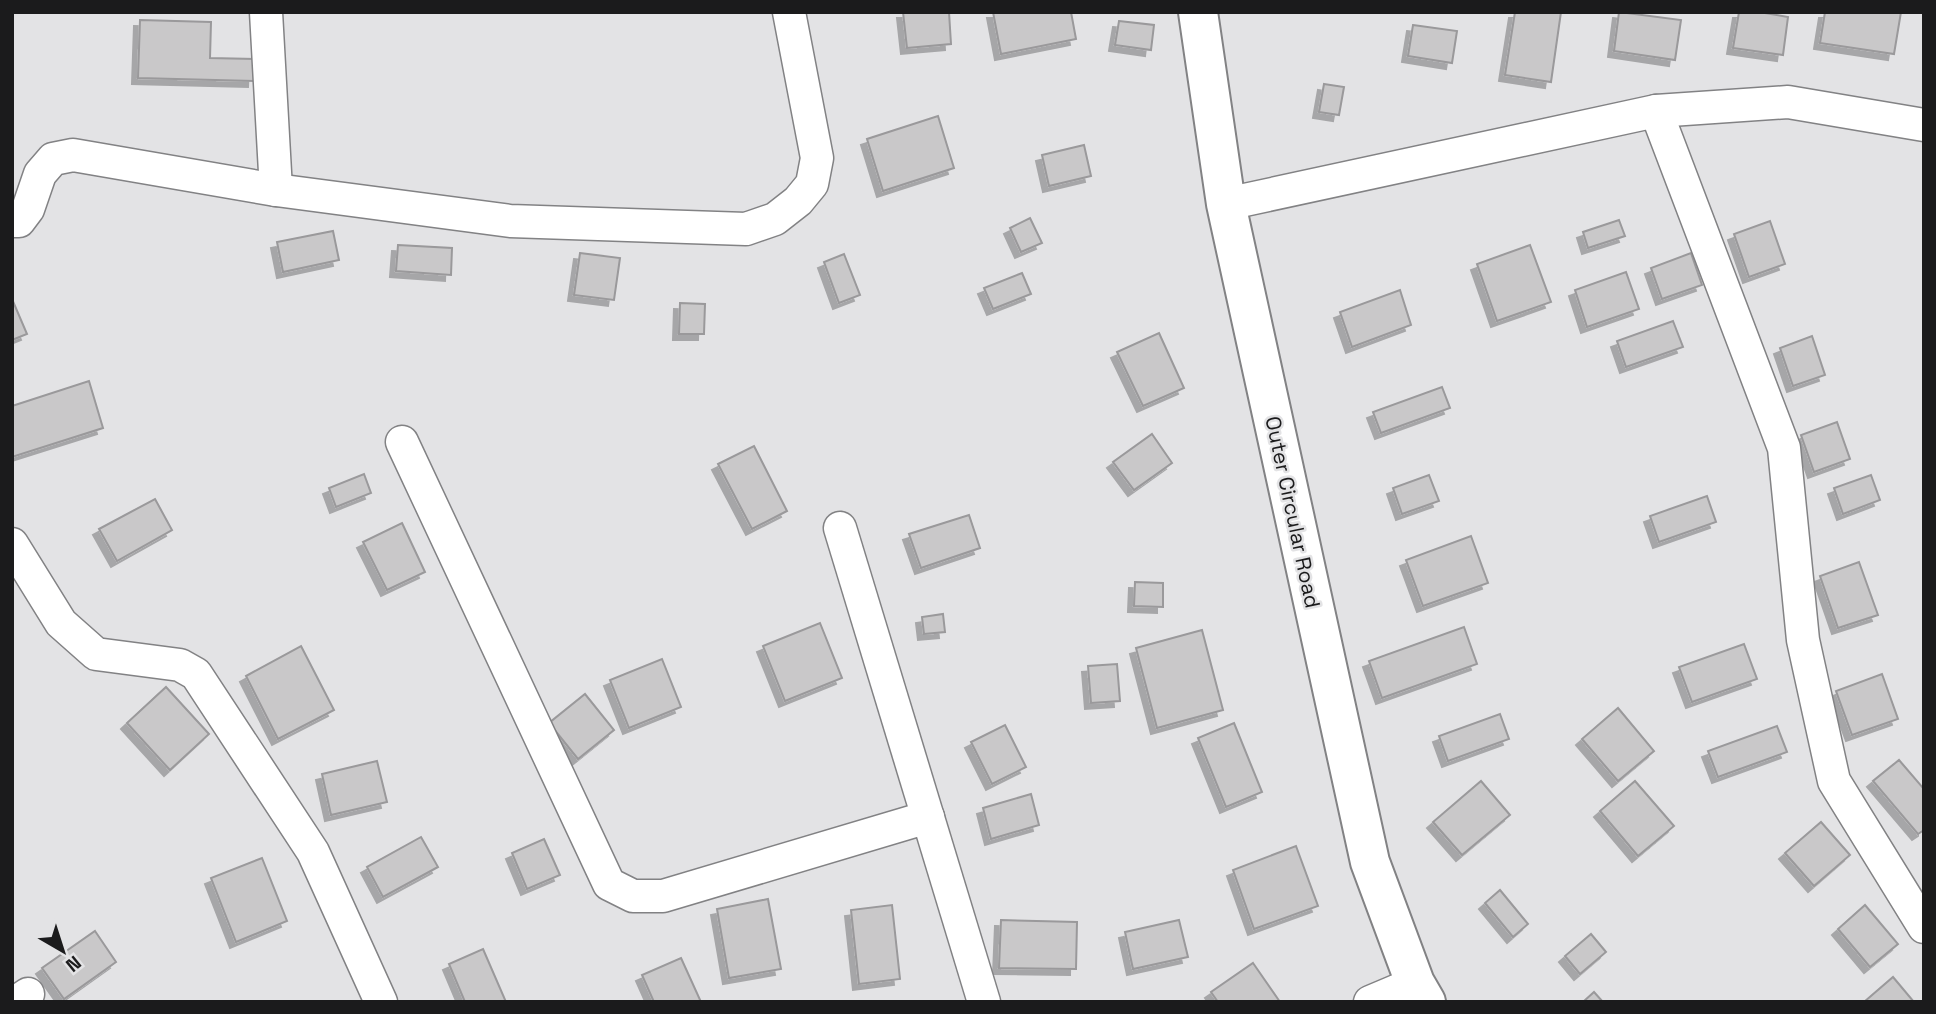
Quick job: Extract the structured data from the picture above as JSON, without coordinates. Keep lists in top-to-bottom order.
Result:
{
  "streets": {
    "street": ["Outer Circular Road"]
  },
  "north": "bottom right"
}
